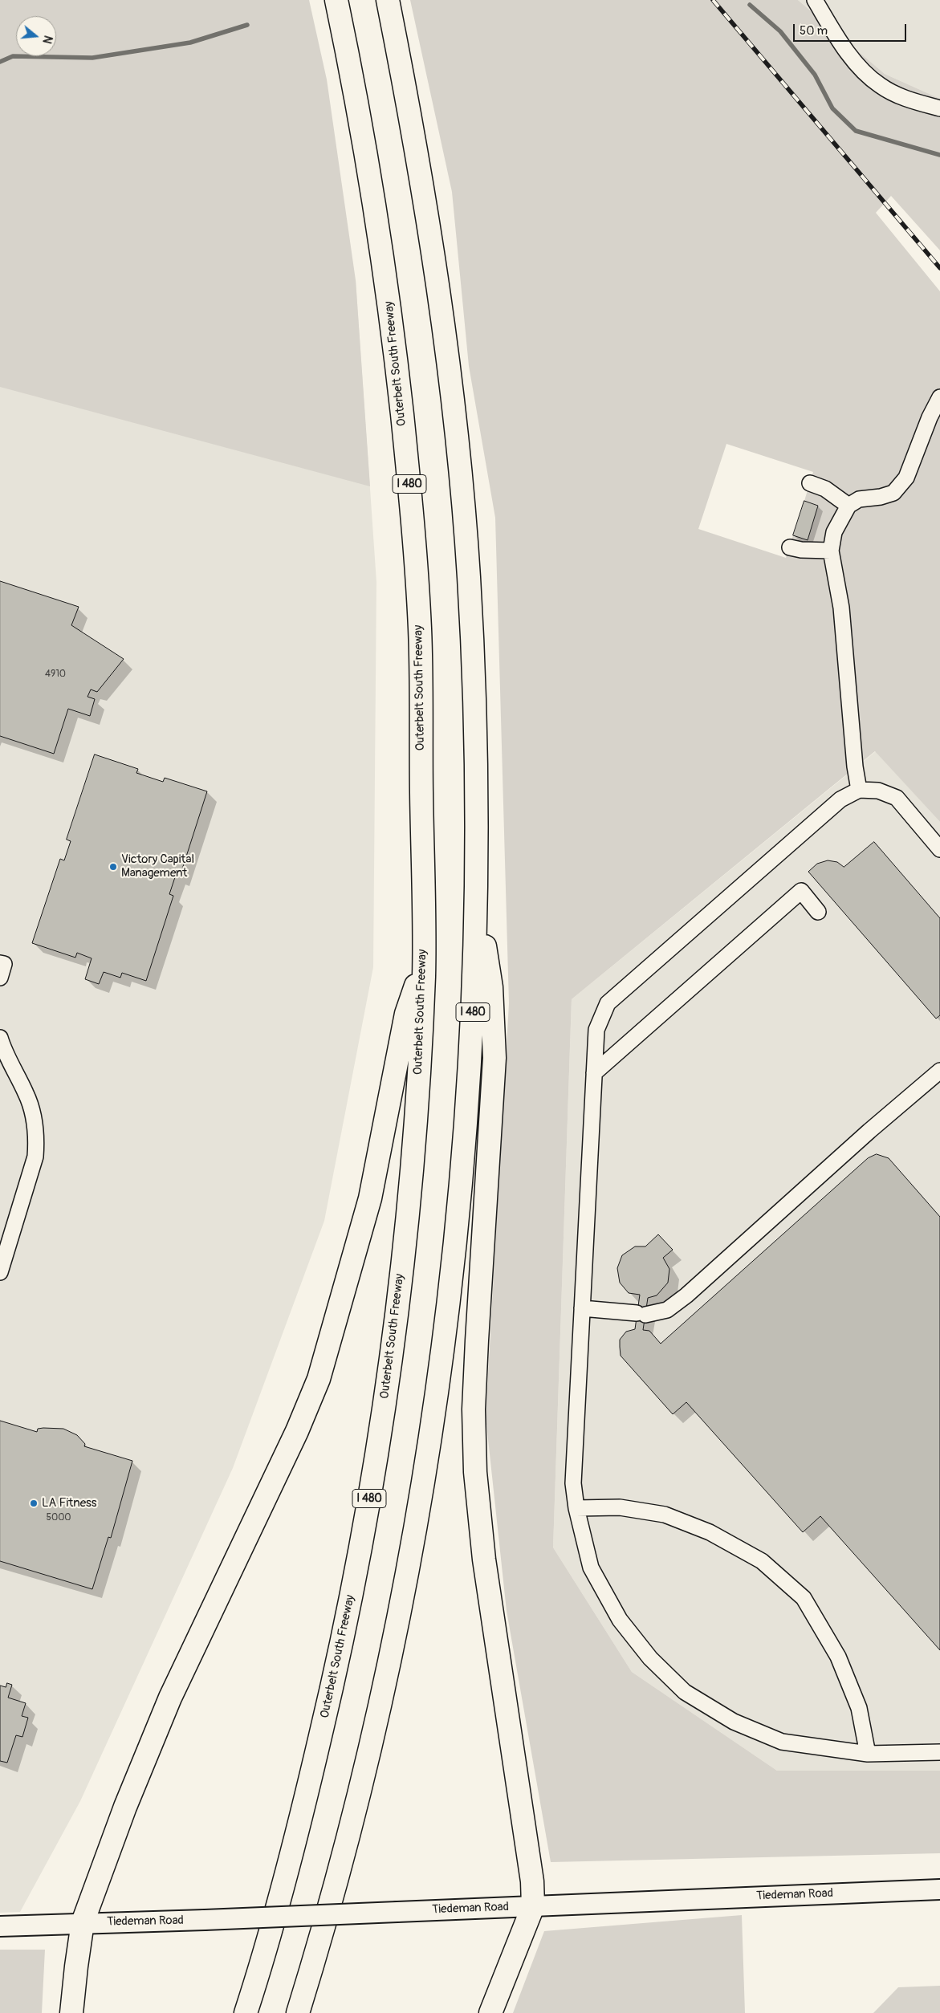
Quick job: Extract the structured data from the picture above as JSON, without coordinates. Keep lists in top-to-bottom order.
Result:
{
  "streets": {
    "highway": ["Outerbelt South Freeway", "I 480"],
    "main road": ["Tiedeman Road"]
  },
  "places": ["Victory Capital Management", "LA Fitness"],
  "house_numbers": ["4910", "5000"],
  "scale_bar": "50 m",
  "north": "right"
}
